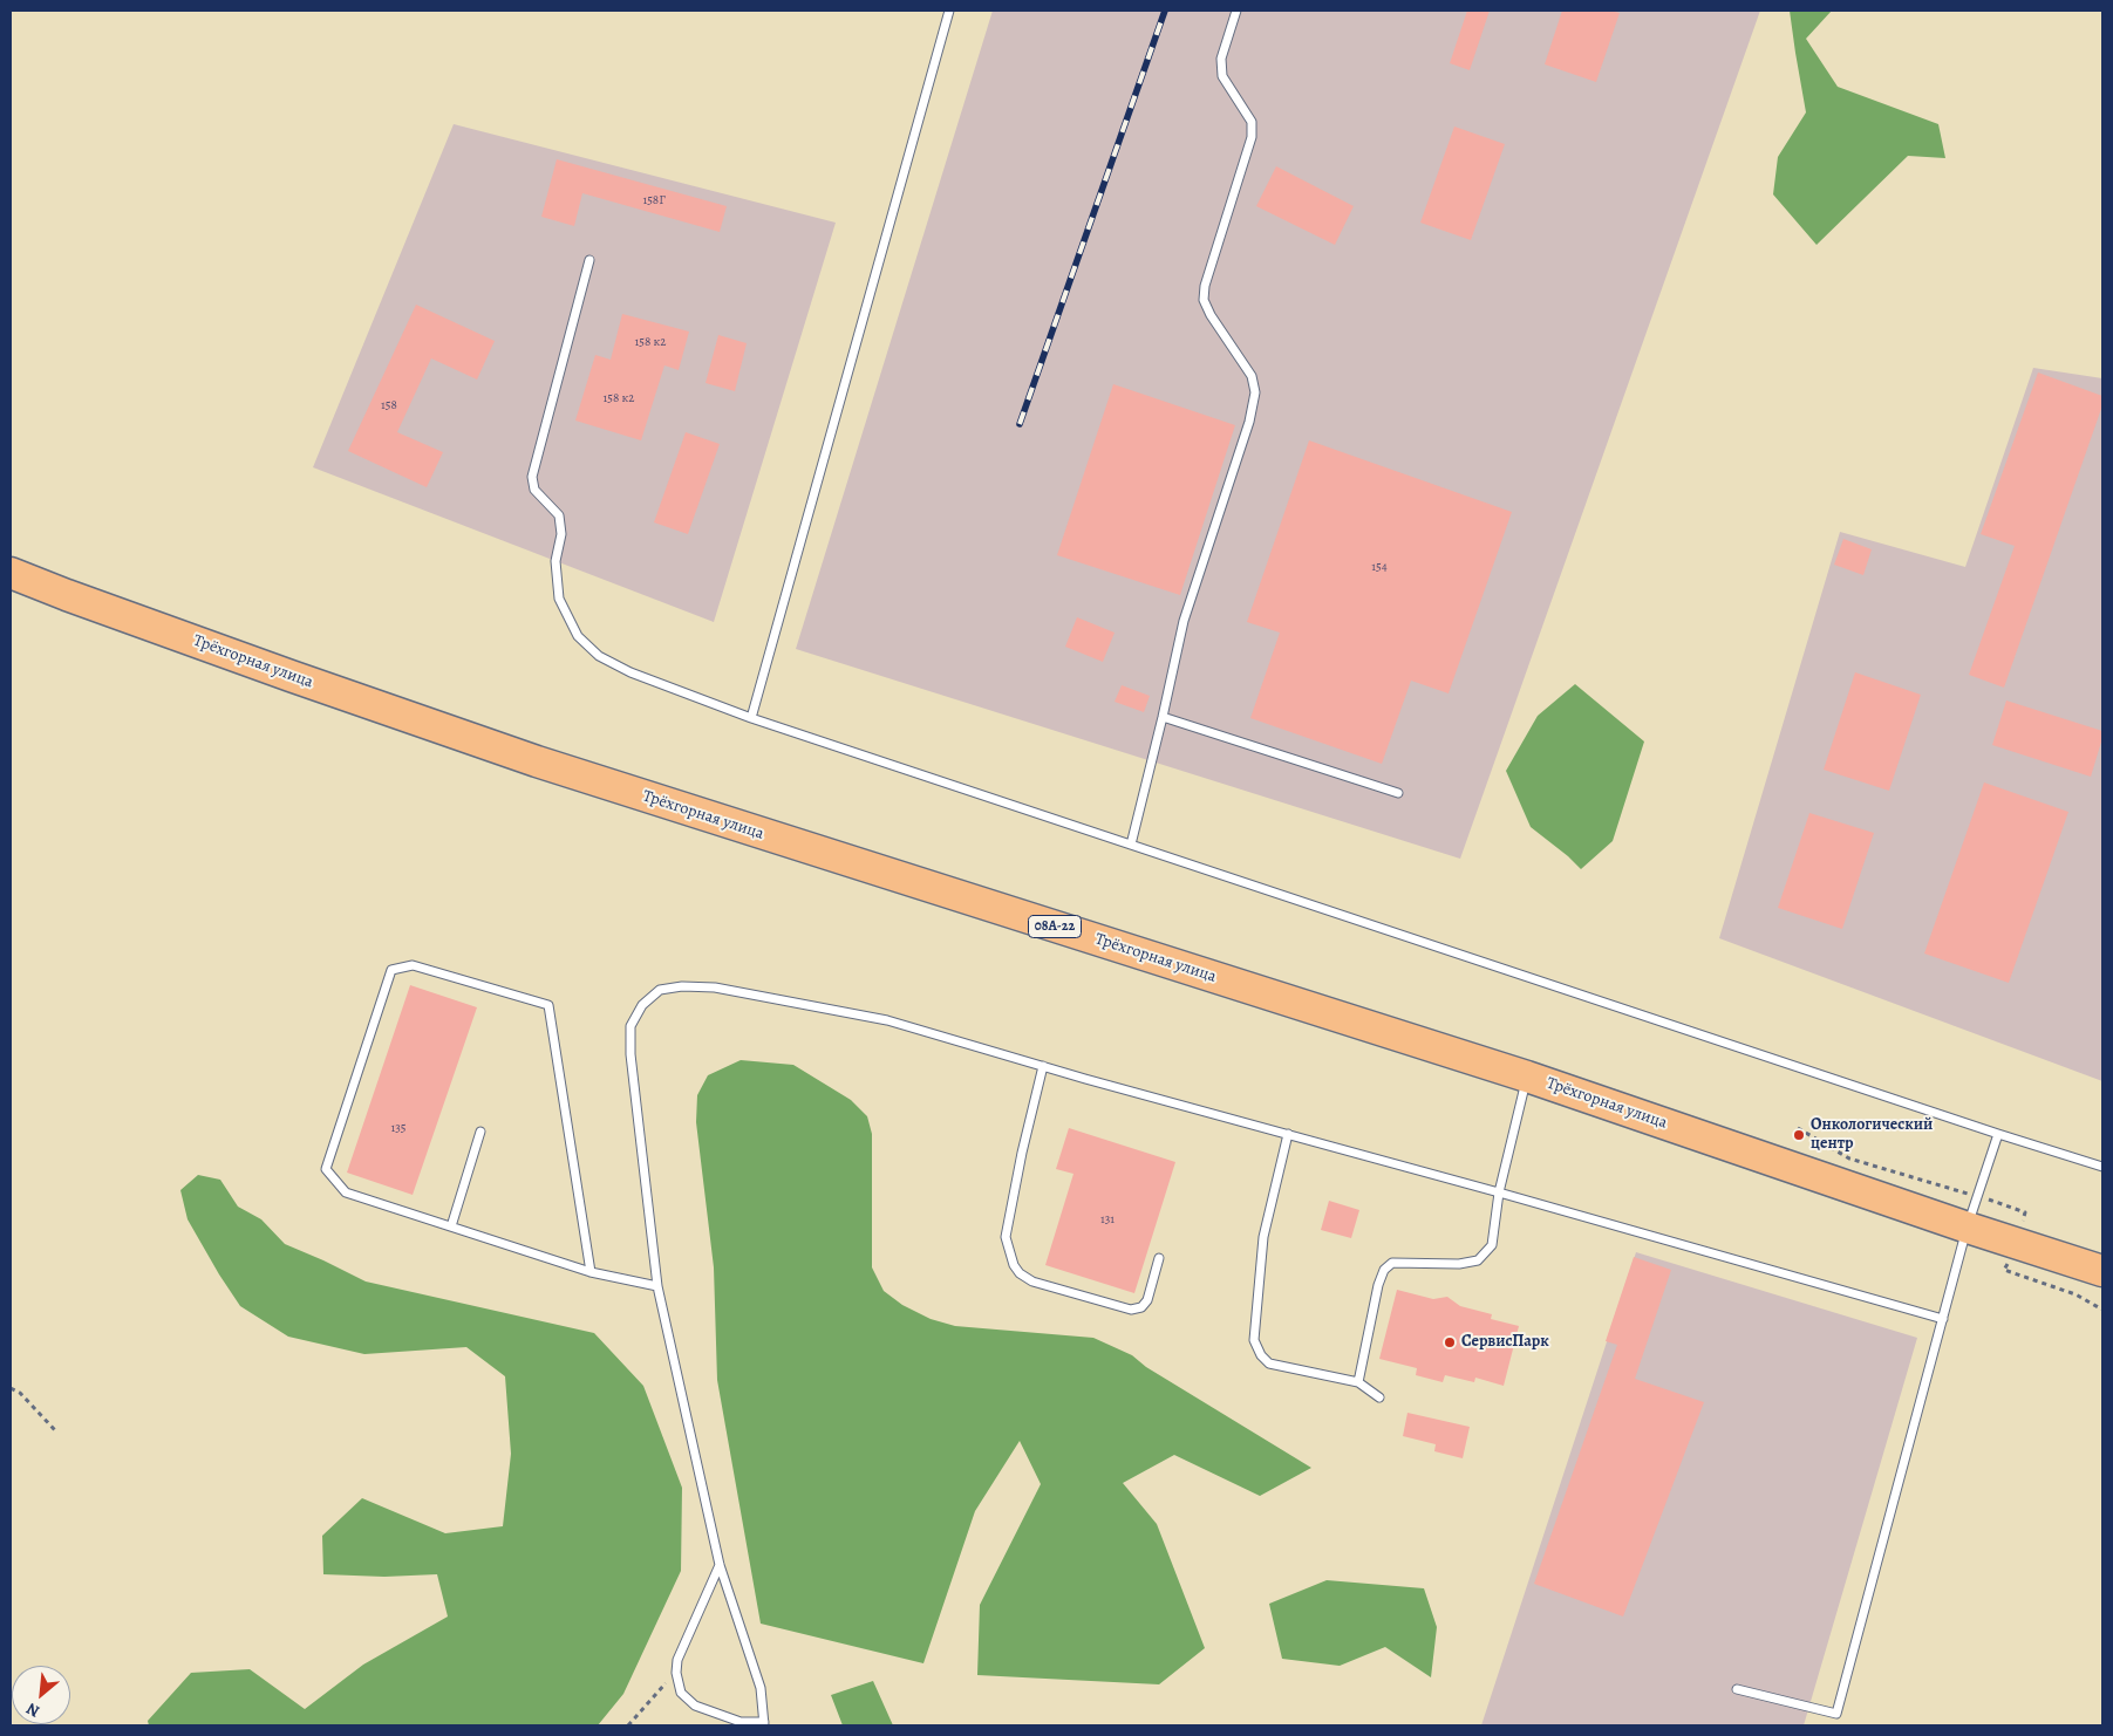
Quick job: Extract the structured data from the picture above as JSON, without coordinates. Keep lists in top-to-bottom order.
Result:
{
  "streets": {
    "highway": ["Трёхгорная улица", "08А-22"]
  },
  "places": ["Онкологический центр", "СервисПарк"],
  "house_numbers": [
    "158Г",
    "158 к2",
    "158 к2",
    "158",
    "154",
    "135",
    "131"
  ],
  "north": "bottom left"
}
